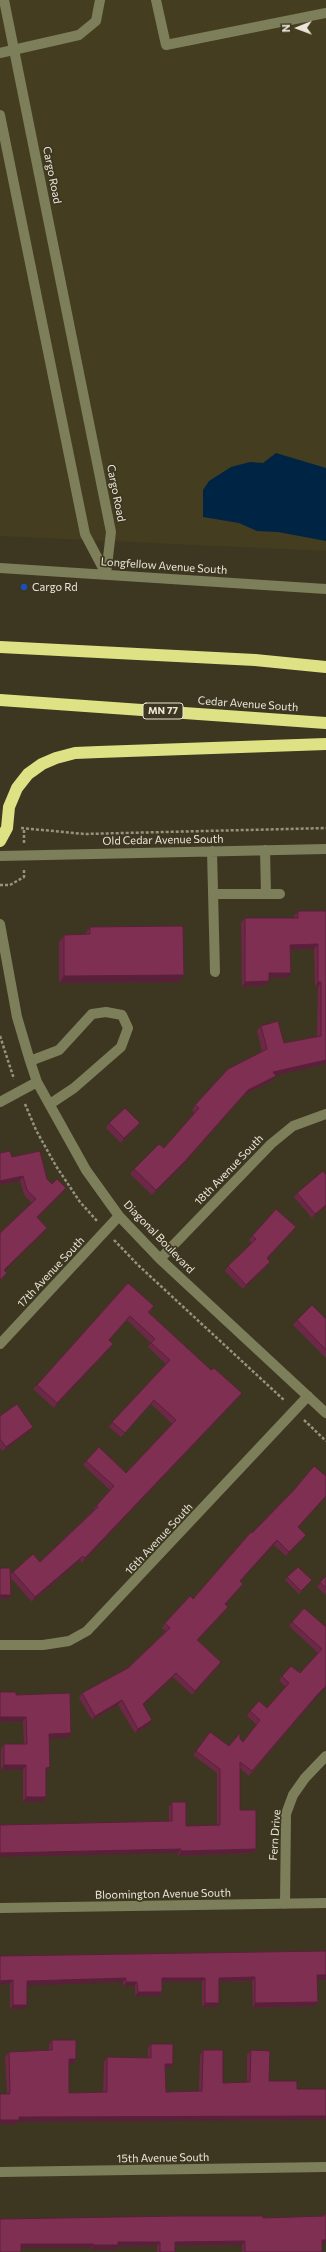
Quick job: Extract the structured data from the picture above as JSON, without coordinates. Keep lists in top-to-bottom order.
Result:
{
  "streets": {
    "highway": ["Cedar Avenue South", "MN 77"],
    "street": [
      "Cargo Road",
      "Longfellow Avenue South",
      "Old Cedar Avenue South",
      "18th Avenue South",
      "Diagonal Boulevard",
      "17th Avenue South",
      "16th Avenue South",
      "Fern Drive",
      "Bloomington Avenue South",
      "15th Avenue South"
    ]
  },
  "crossings": [
    ["Cargo Road", "Longfellow Avenue South"],
    ["18th Avenue South", "Diagonal Boulevard"],
    ["Diagonal Boulevard", "17th Avenue South"],
    ["Diagonal Boulevard", "16th Avenue South"],
    ["Fern Drive", "Bloomington Avenue South"]
  ],
  "places": ["Cargo Rd"],
  "north": "left"
}
